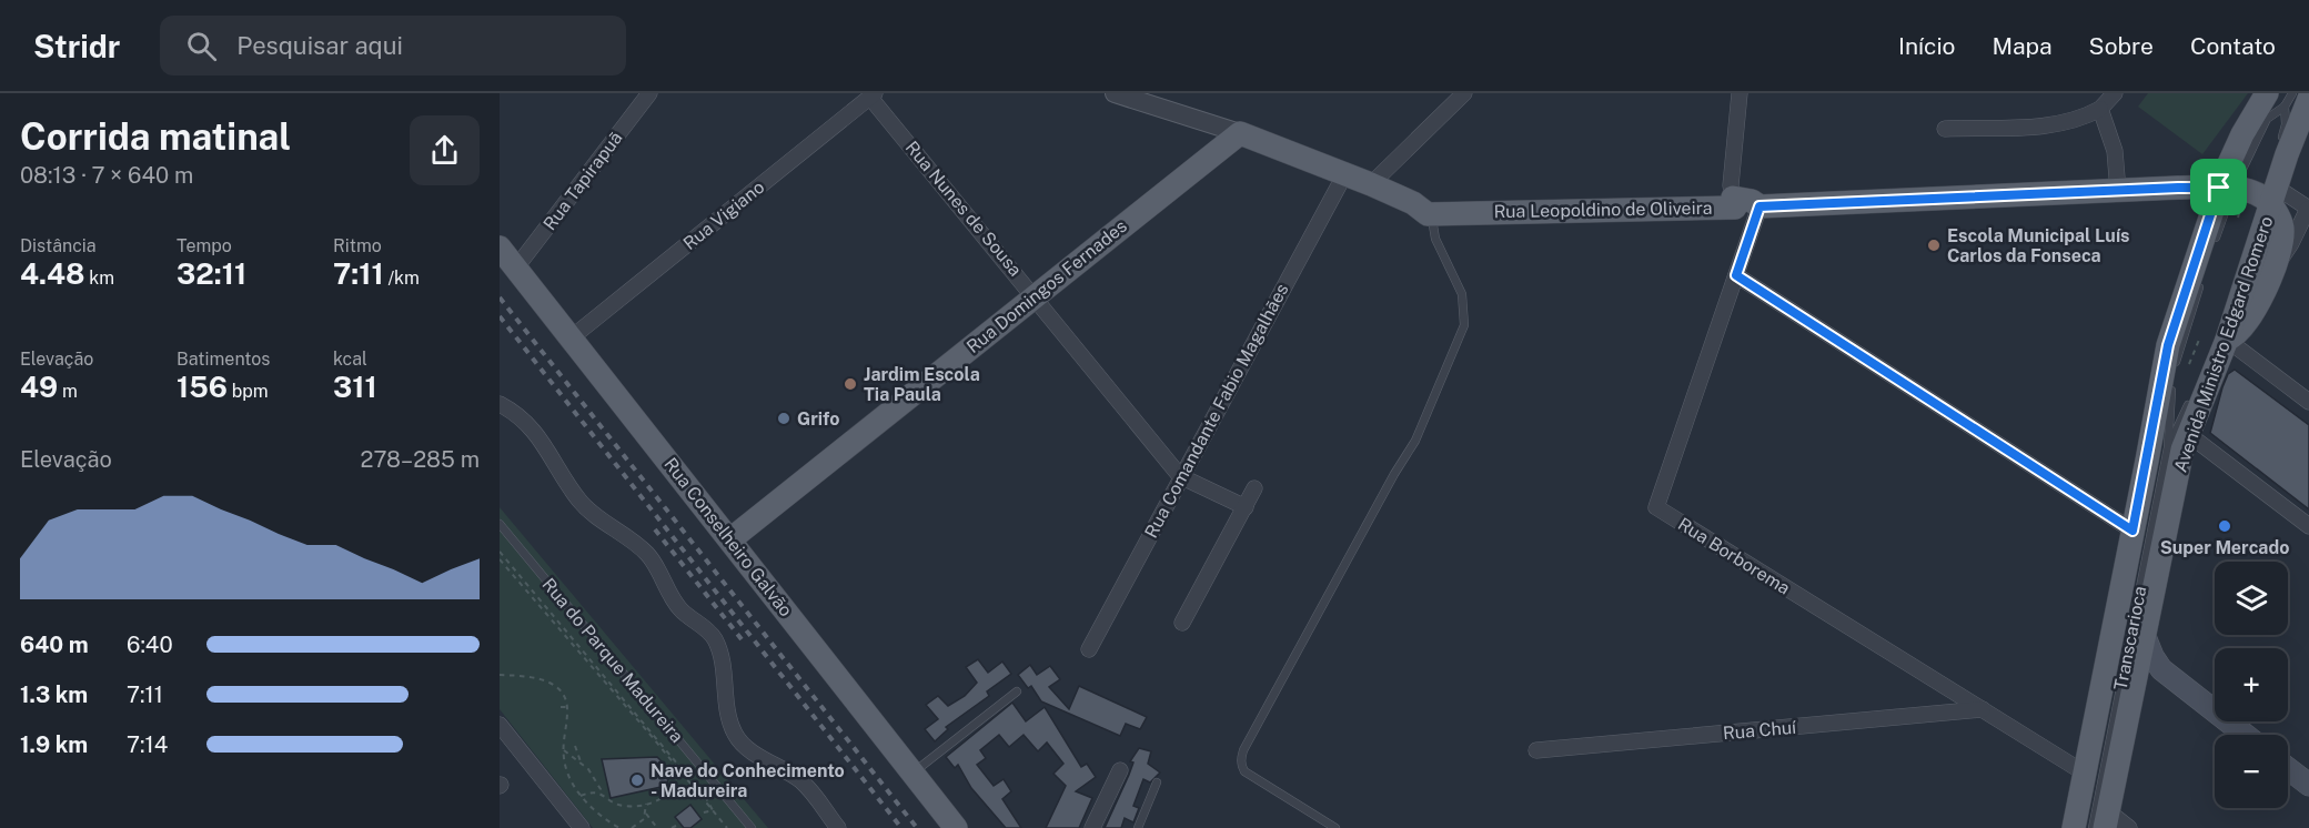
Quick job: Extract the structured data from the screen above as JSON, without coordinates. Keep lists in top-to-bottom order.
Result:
{
  "streets": {
    "main road": [
      "Rua Leopoldino de Oliveira",
      "Rua Domingos Fernades",
      "Avenida Ministro Edgard Romero",
      "Rua Conselheiro Galvão"
    ],
    "street": [
      "Rua Tapirapuã",
      "Rua Nunes de Sousa",
      "Rua Vigiano",
      "Rua Comandante Fabio Magalhães",
      "Rua Borborema",
      "Rua Chuí"
    ],
    "lane": ["Transcarioca", "Rua do Parque Madureira"]
  },
  "crossings": [
    ["Rua Tapirapuã", "Rua Conselheiro Galvão"],
    ["Rua Nunes de Sousa", "Rua Vigiano"],
    ["Rua Nunes de Sousa", "Rua Domingos Fernades"],
    ["Rua Nunes de Sousa", "Rua Comandante Fabio Magalhães"],
    ["Rua Leopoldino de Oliveira", "Avenida Ministro Edgard Romero"],
    ["Rua Leopoldino de Oliveira", "Rua Borborema"],
    ["Rua Vigiano", "Rua Conselheiro Galvão"],
    ["Rua Domingos Fernades", "Rua Conselheiro Galvão"],
    ["Avenida Ministro Edgard Romero", "Rua Borborema"],
    ["Avenida Ministro Edgard Romero", "Transcarioca"],
    ["Rua Borborema", "Rua Chuí"]
  ],
  "places": [
    "Escola Municipal Luís Carlos da Fonseca",
    "Jardim Escola Tia Paula",
    "Grifo",
    "Super Mercado",
    "Nave do Conhecimento - Madureira"
  ],
  "page": {
    "header": "Stridr",
    "search": "Pesquisar aqui",
    "nav": [
      "Início",
      "Mapa",
      "Sobre",
      "Contato"
    ],
    "heading": ["Corrida matinal", "08:13 · 7 × 640 m"],
    "stats": [
      ["Distância", "4.48 km"],
      ["Tempo", "32:11"],
      ["Ritmo", "7:11 /km"],
      ["Elevação", "49 m"],
      ["Batimentos", "156 bpm"],
      ["kcal", "311"]
    ],
    "chart": ["Elevação", "278–285 m"],
    "map_buttons": ["+", "−"],
    "list": [
      {
        "name": "640 m",
        "note": "6:40"
      },
      {
        "name": "1.3 km",
        "note": "7:11"
      },
      {
        "name": "1.9 km",
        "note": "7:14"
      }
    ]
  }
}
